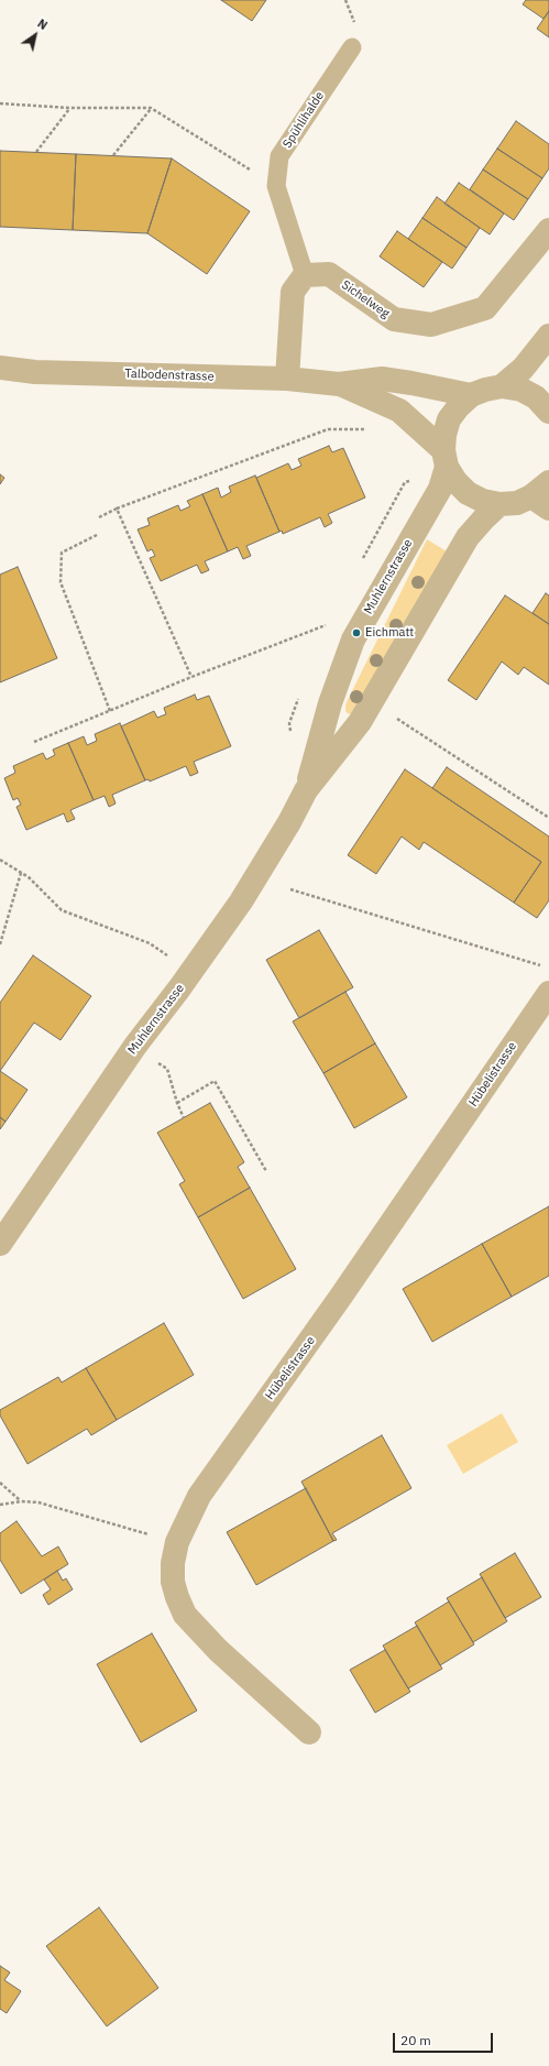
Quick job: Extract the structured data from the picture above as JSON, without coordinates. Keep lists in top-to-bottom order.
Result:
{
  "streets": {
    "street": [
      "Sichelweg",
      "Talbodenstrasse",
      "Muhlernstrasse",
      "Hübelistrasse"
    ],
    "lane": ["Spühlihalde"]
  },
  "crossings": [
    ["Spühlihalde", "Sichelweg"],
    ["Talbodenstrasse", "Muhlernstrasse"]
  ],
  "places": ["Eichmatt"],
  "scale_bar": "20 m",
  "north": "top right"
}
